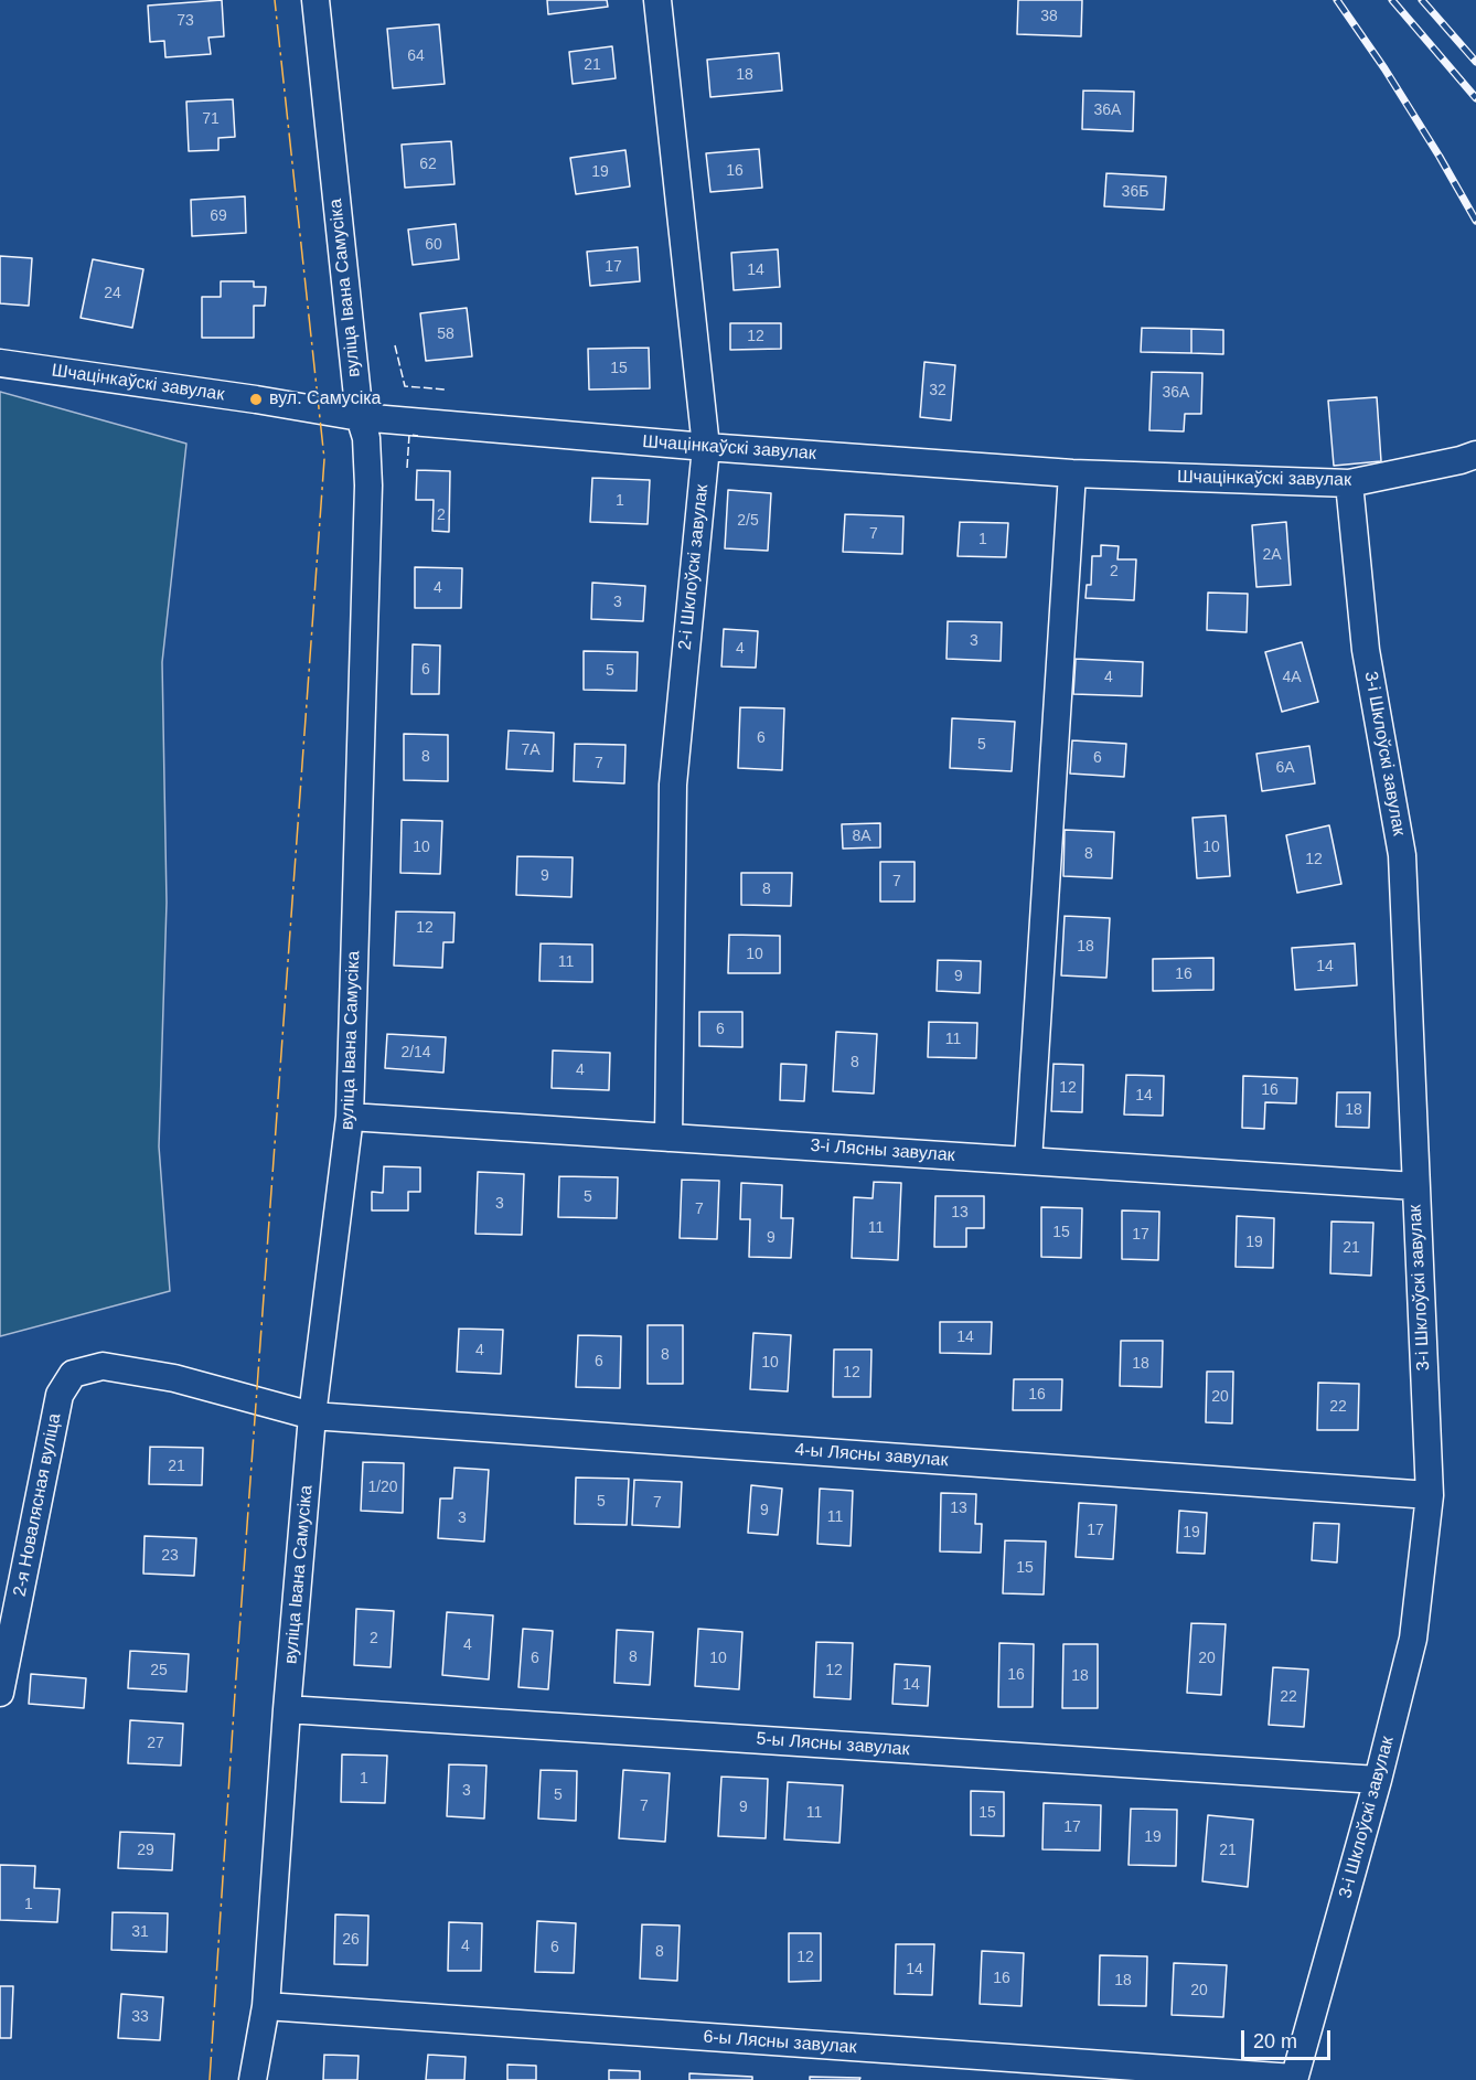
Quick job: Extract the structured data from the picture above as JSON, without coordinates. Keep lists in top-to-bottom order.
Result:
{
  "streets": {
    "street": [
      "вуліца Івана Самусіка",
      "Шчацінкаўскі завулак",
      "2-і Шклоўскі завулак",
      "3-і Шклоўскі завулак",
      "3-і Лясны завулак",
      "4-ы Лясны завулак",
      "2-я Новалясная вуліца",
      "5-ы Лясны завулак",
      "6-ы Лясны завулак"
    ]
  },
  "crossings": [
    ["вуліца Івана Самусіка", "Шчацінкаўскі завулак"],
    ["вуліца Івана Самусіка", "3-і Лясны завулак"],
    ["вуліца Івана Самусіка", "4-ы Лясны завулак"],
    ["вуліца Івана Самусіка", "5-ы Лясны завулак"],
    ["вуліца Івана Самусіка", "6-ы Лясны завулак"],
    ["Шчацінкаўскі завулак", "2-і Шклоўскі завулак"],
    ["Шчацінкаўскі завулак", "3-і Шклоўскі завулак"],
    ["2-і Шклоўскі завулак", "3-і Лясны завулак"],
    ["3-і Шклоўскі завулак", "3-і Лясны завулак"],
    ["3-і Шклоўскі завулак", "4-ы Лясны завулак"],
    ["3-і Шклоўскі завулак", "5-ы Лясны завулак"],
    ["3-і Шклоўскі завулак", "6-ы Лясны завулак"],
    ["4-ы Лясны завулак", "2-я Новалясная вуліца"]
  ],
  "places": ["вул. Самусіка"],
  "house_numbers": [
    "38",
    "73",
    "64",
    "21",
    "18",
    "36А",
    "71",
    "62",
    "16",
    "19",
    "36Б",
    "69",
    "60",
    "17",
    "14",
    "24",
    "58",
    "12",
    "15",
    "32",
    "36А",
    "1",
    "2",
    "2/5",
    "7",
    "1",
    "2А",
    "2",
    "4",
    "3",
    "3",
    "4",
    "6",
    "5",
    "4",
    "4А",
    "6",
    "5",
    "7А",
    "8",
    "6",
    "7",
    "6А",
    "8А",
    "10",
    "10",
    "8",
    "12",
    "9",
    "7",
    "8",
    "12",
    "18",
    "10",
    "11",
    "14",
    "16",
    "9",
    "6",
    "11",
    "2/14",
    "8",
    "4",
    "12",
    "16",
    "14",
    "18",
    "5",
    "3",
    "7",
    "13",
    "11",
    "15",
    "17",
    "9",
    "19",
    "21",
    "14",
    "4",
    "8",
    "6",
    "10",
    "18",
    "12",
    "16",
    "20",
    "22",
    "21",
    "1/20",
    "5",
    "7",
    "13",
    "9",
    "11",
    "3",
    "17",
    "19",
    "23",
    "15",
    "2",
    "4",
    "8",
    "6",
    "10",
    "20",
    "25",
    "12",
    "16",
    "18",
    "14",
    "22",
    "27",
    "1",
    "3",
    "5",
    "7",
    "9",
    "11",
    "15",
    "17",
    "19",
    "29",
    "21",
    "1",
    "31",
    "26",
    "4",
    "6",
    "8",
    "12",
    "14",
    "16",
    "18",
    "20",
    "33"
  ],
  "scale_bar": "20 m"
}
